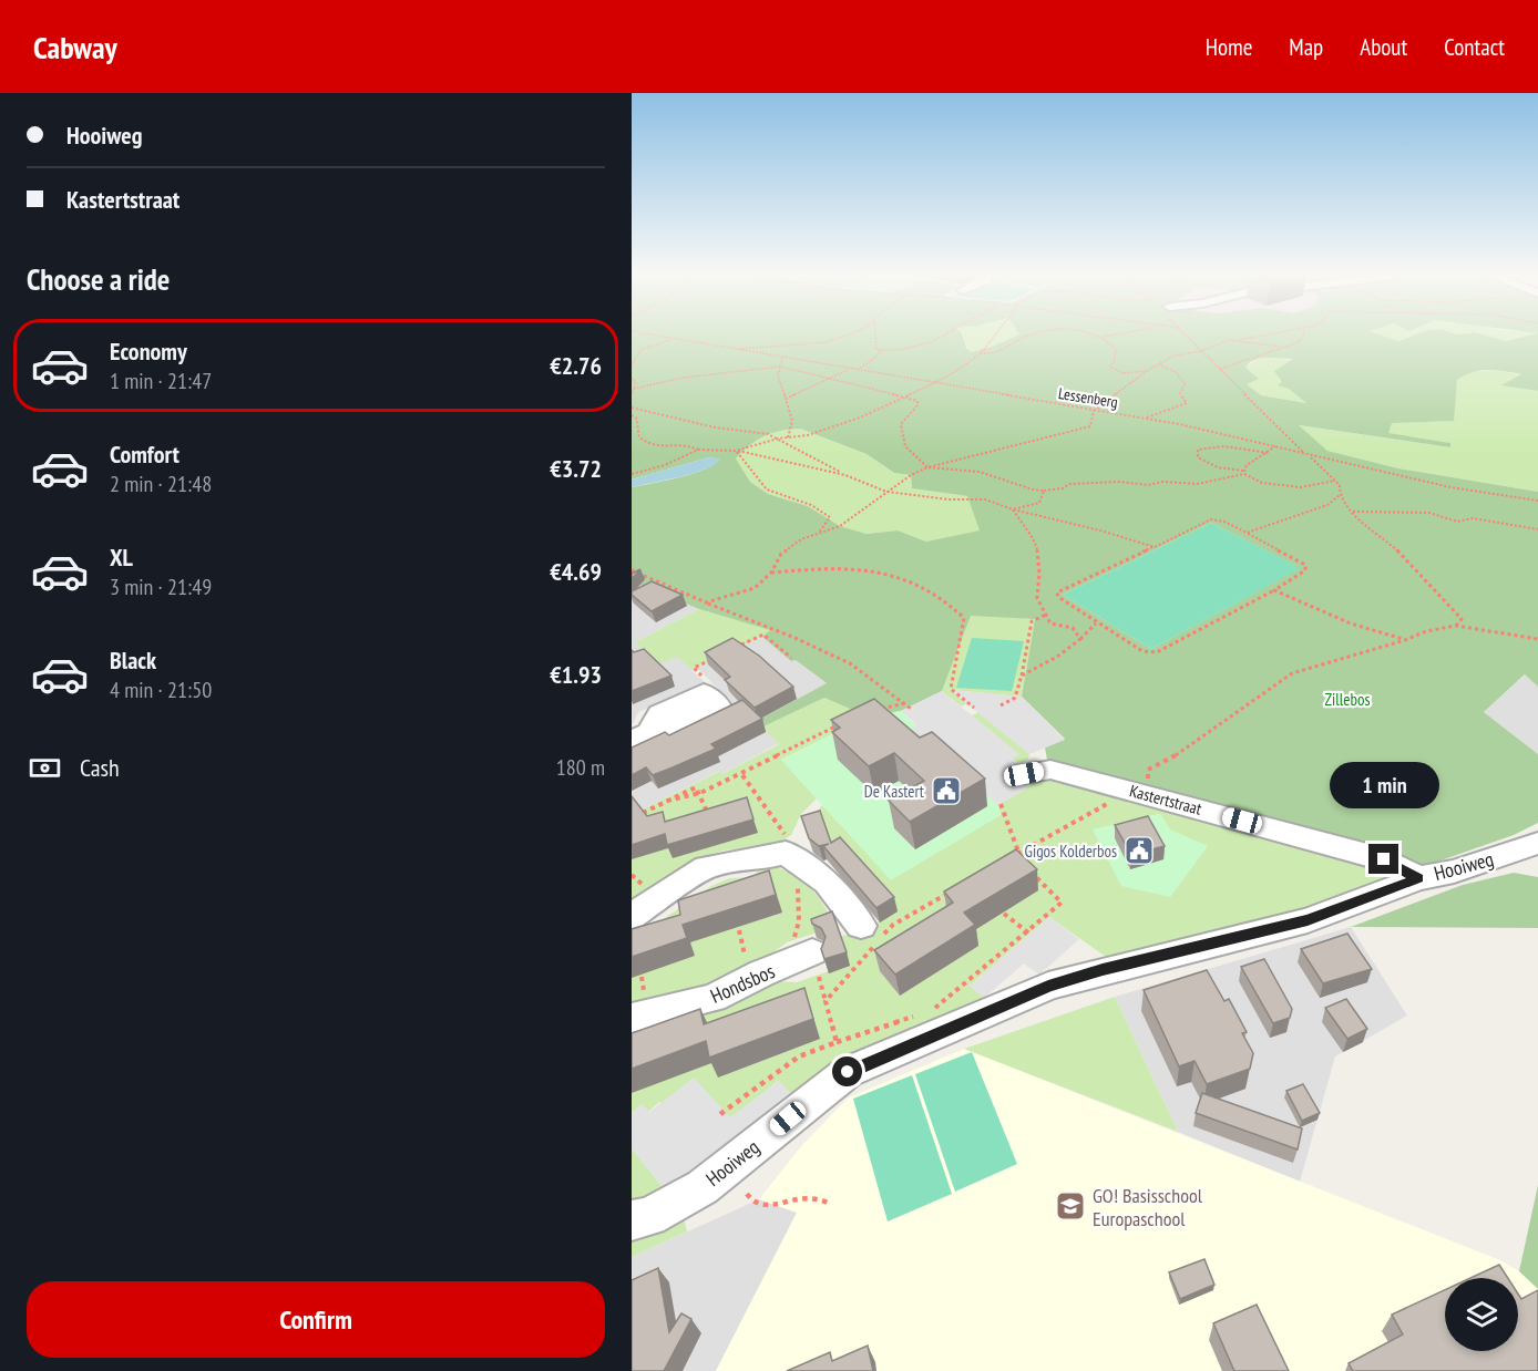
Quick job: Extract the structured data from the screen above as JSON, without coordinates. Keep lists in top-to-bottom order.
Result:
{
  "streets": {
    "street": ["Kastertstraat", "Hooiweg", "Hondsbos"],
    "path": ["Lessenberg"]
  },
  "crossings": [
    ["Kastertstraat", "Hooiweg"]
  ],
  "parks": ["Zillebos"],
  "places": {
    "public building": ["De Kastert", "Gigos Kolderbos"],
    "school or university": ["GO! Basisschool Europaschool"]
  },
  "page": {
    "header": "Cabway",
    "nav": [
      "Home",
      "Map",
      "About",
      "Contact"
    ],
    "banner": ["Hooiweg", "Kastertstraat"],
    "heading": "Choose a ride",
    "list": [
      {
        "name": "Economy",
        "note": "1 min · 21:47",
        "value": "€2.76"
      },
      {
        "name": "Comfort",
        "note": "2 min · 21:48",
        "value": "€3.72"
      },
      {
        "name": "XL",
        "note": "3 min · 21:49",
        "value": "€4.69"
      },
      {
        "name": "Black",
        "note": "4 min · 21:50",
        "value": "€1.93"
      }
    ],
    "pay": ["Cash", "180 m"],
    "bubble": "1 min",
    "buttons": "Confirm"
  }
}
